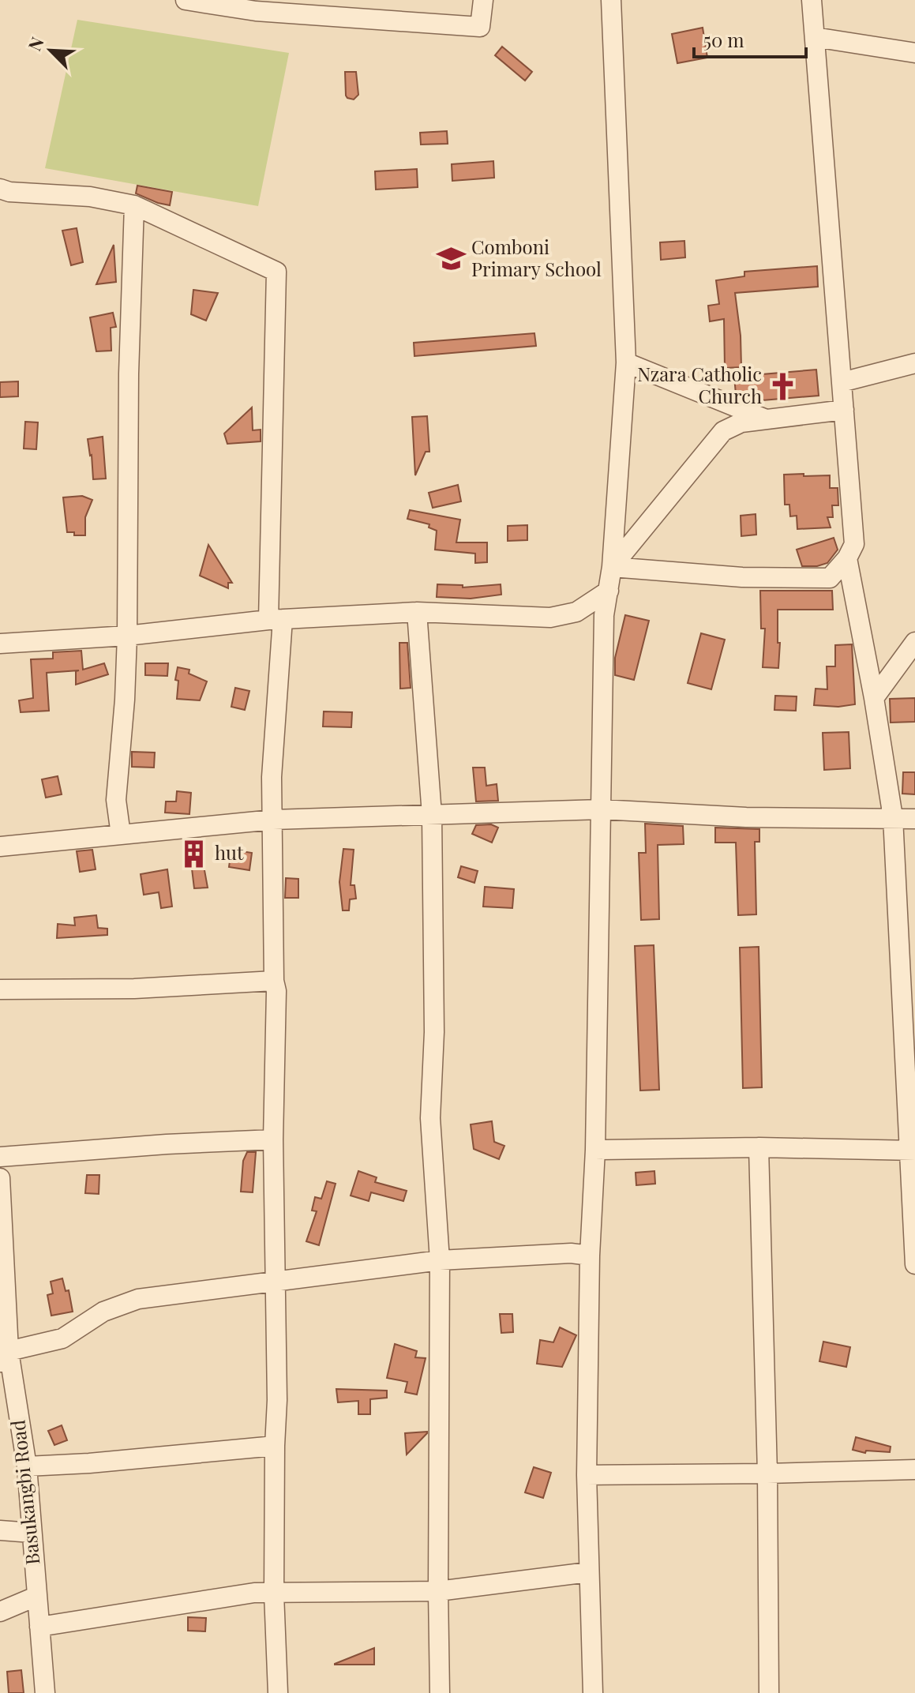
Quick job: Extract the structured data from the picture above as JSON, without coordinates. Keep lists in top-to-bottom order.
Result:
{
  "streets": {
    "street": ["Basukangbi Road"]
  },
  "places": {
    "school or university": ["Comboni Primary School"],
    "church": ["Nzara Catholic Church"],
    "building": ["hut"]
  },
  "scale_bar": "50 m",
  "north": "top left"
}
